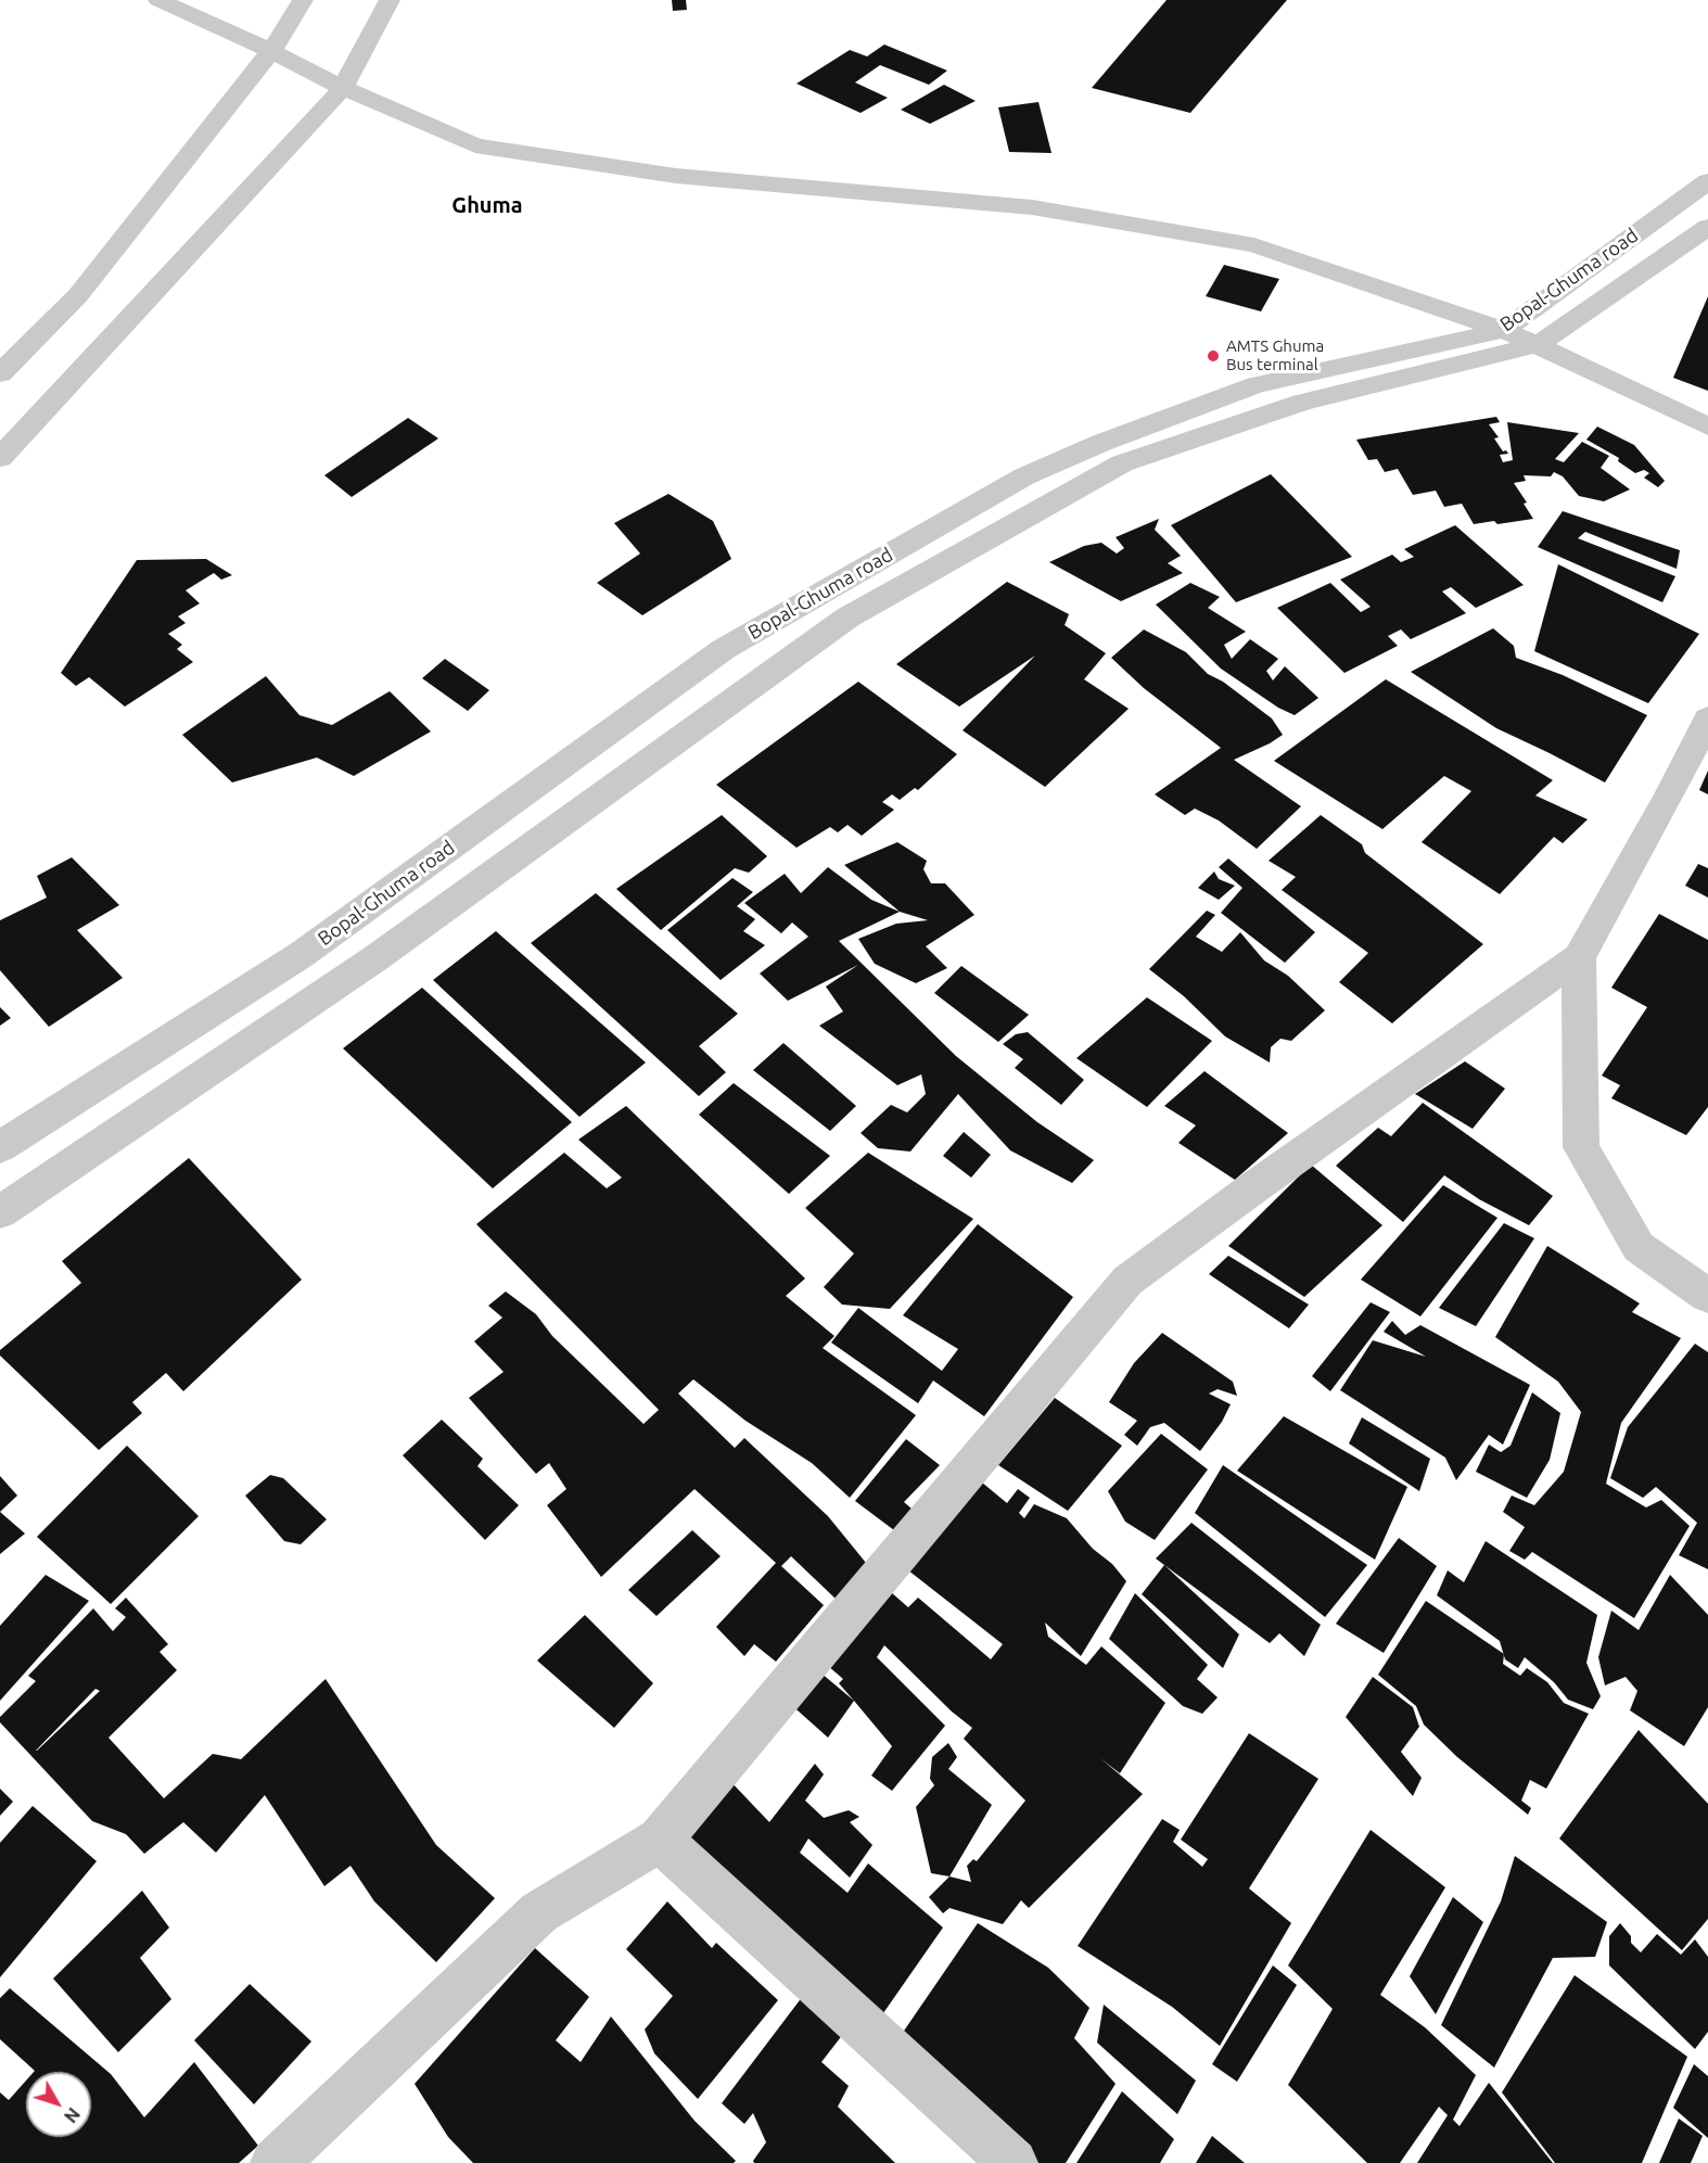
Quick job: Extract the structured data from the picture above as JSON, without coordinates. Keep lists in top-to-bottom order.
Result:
{
  "streets": {
    "street": ["Bopal-Ghuma road"]
  },
  "districts": ["Ghuma"],
  "places": ["AMTS Ghuma Bus terminal"],
  "north": "bottom right"
}
